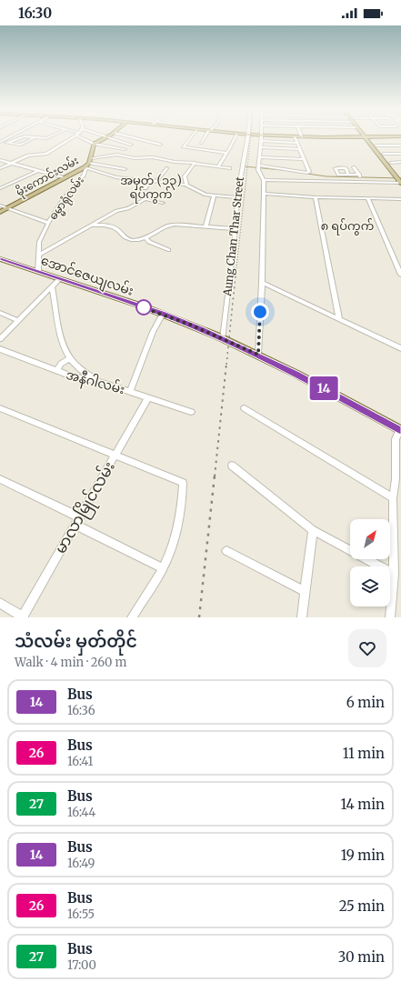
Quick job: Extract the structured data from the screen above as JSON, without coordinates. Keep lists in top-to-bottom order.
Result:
{
  "streets": {
    "main road": ["မိုးကောင်းလမ်း", "အောင်ဇေယျလမ်း"],
    "street": [
      "ဓမ္မာရုံလမ်း",
      "Aung Chan Thar Street",
      "အနီဂါလမ်း",
      "မာလာမြိုင်လမ်း"
    ]
  },
  "crossings": [
    ["မိုးကောင်းလမ်း", "ဓမ္မာရုံလမ်း"],
    ["ဓမ္မာရုံလမ်း", "အောင်ဇေယျလမ်း"],
    ["Aung Chan Thar Street", "အောင်ဇေယျလမ်း"],
    ["အနီဂါလမ်း", "မာလာမြိုင်လမ်း"]
  ],
  "districts": ["အမှတ် (၁၃) ရပ်ကွက်", "၈ ရပ်ကွက်"],
  "lines": ["bus line 14"],
  "north": "top right",
  "page": {
    "status": "16:30",
    "on_map": "14",
    "heading": ["သံလမ်း မှတ်တိုင်", "Walk · 4 min · 260 m"],
    "list": [
      {
        "mark": "14",
        "name": "Bus",
        "note": "16:36",
        "value": "6 min"
      },
      {
        "mark": "26",
        "name": "Bus",
        "note": "16:41",
        "value": "11 min"
      },
      {
        "mark": "27",
        "name": "Bus",
        "note": "16:44",
        "value": "14 min"
      },
      {
        "mark": "14",
        "name": "Bus",
        "note": "16:49",
        "value": "19 min"
      },
      {
        "mark": "26",
        "name": "Bus",
        "note": "16:55",
        "value": "25 min"
      },
      {
        "mark": "27",
        "name": "Bus",
        "note": "17:00",
        "value": "30 min"
      }
    ]
  }
}
